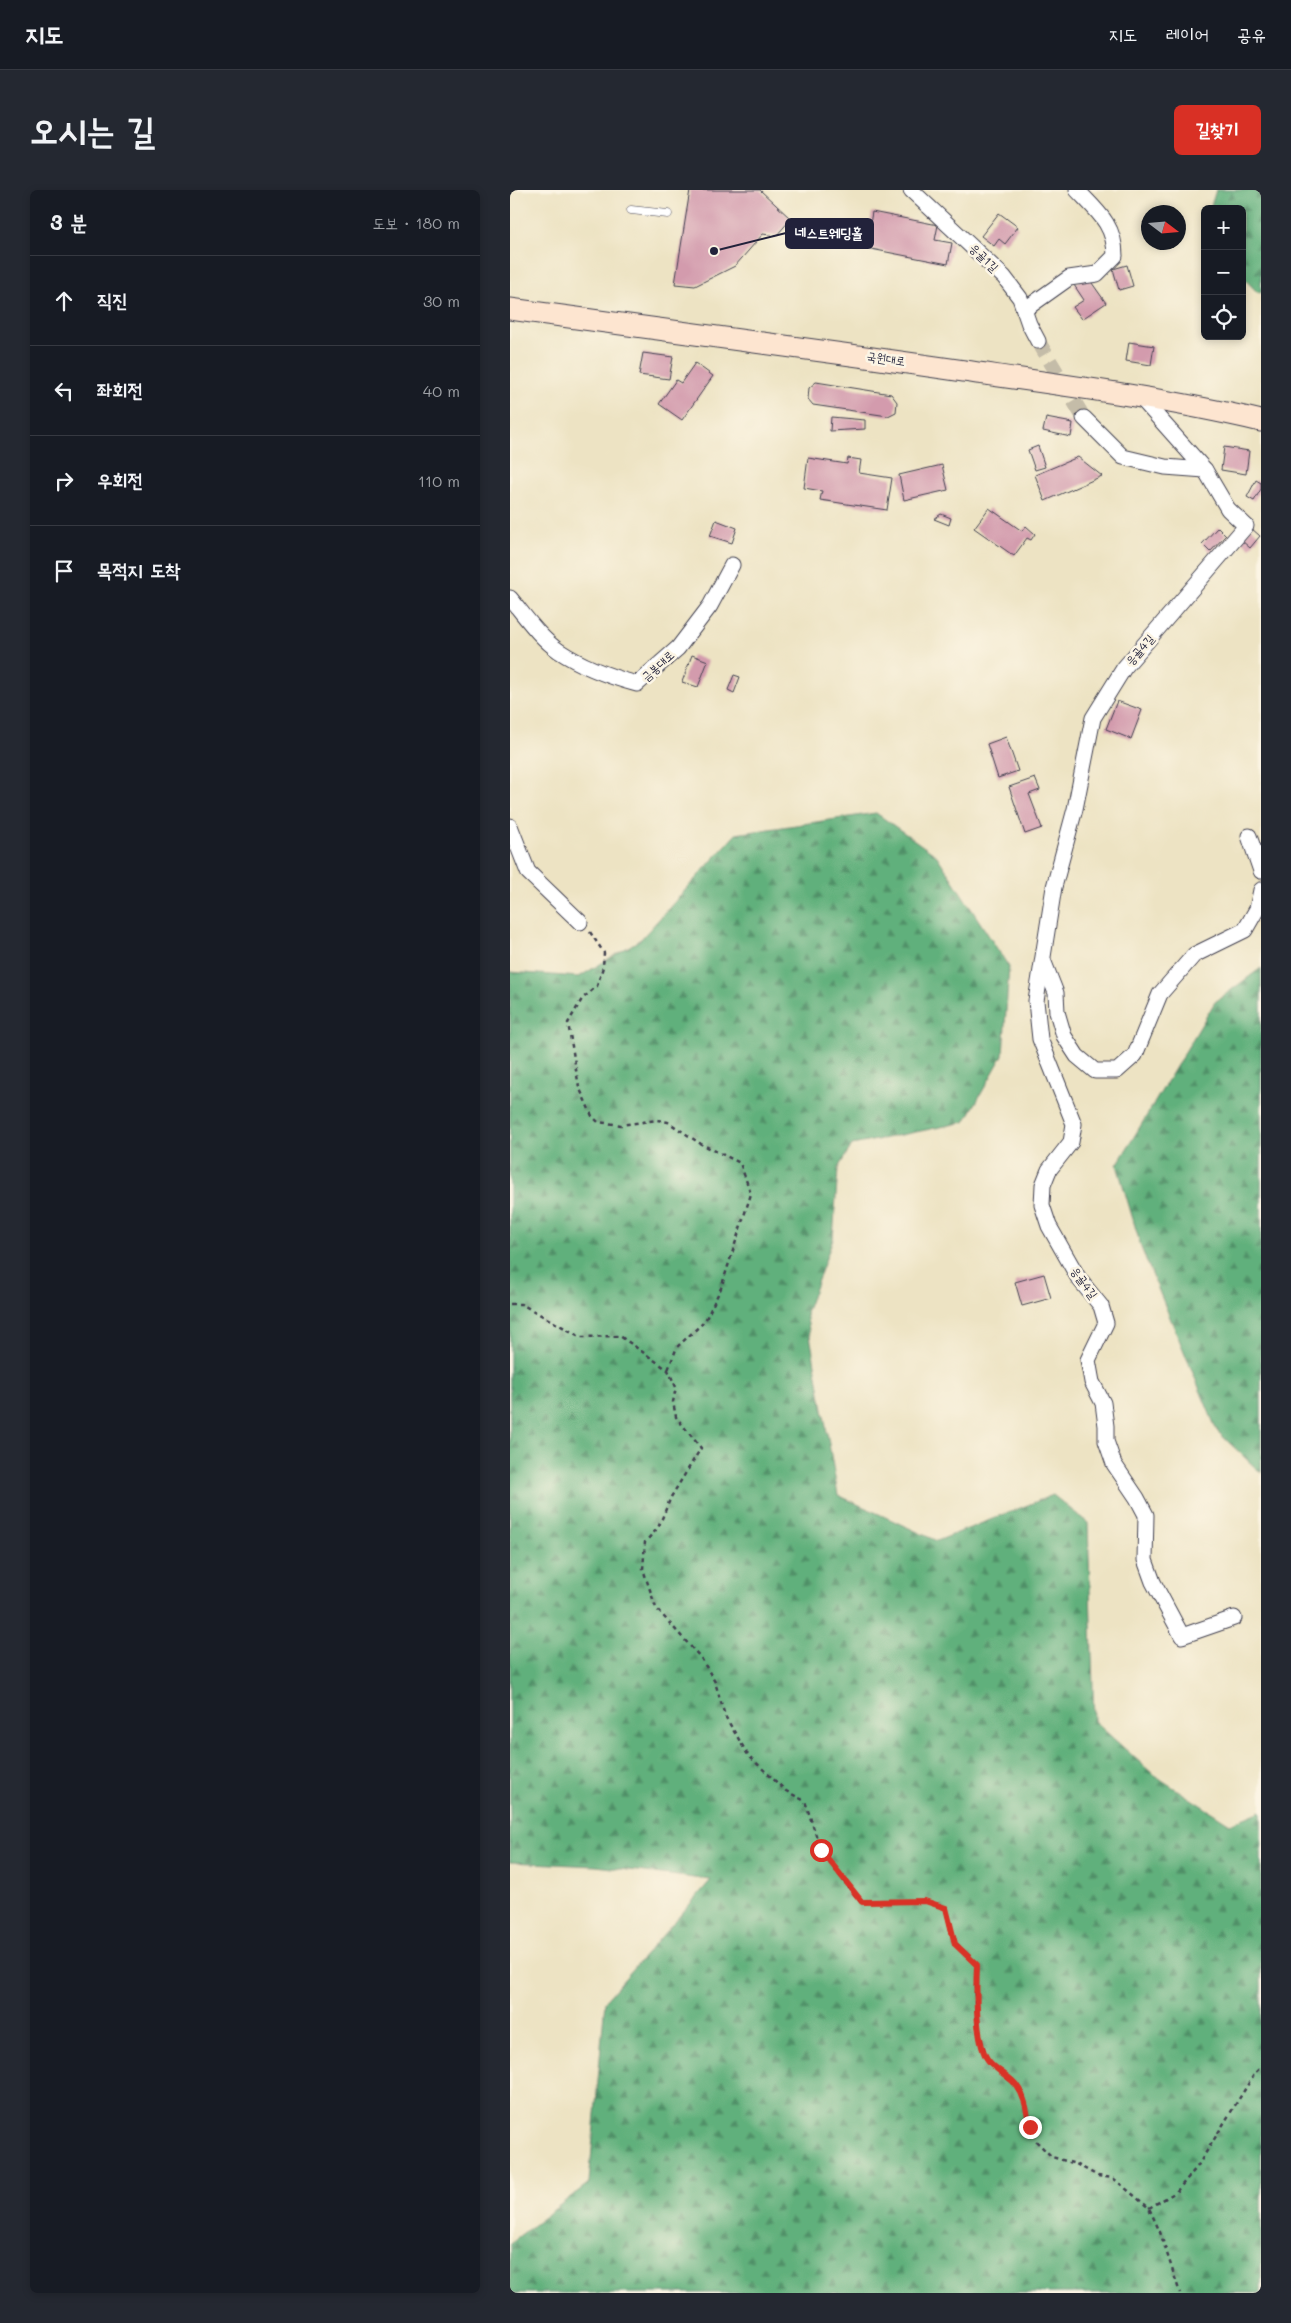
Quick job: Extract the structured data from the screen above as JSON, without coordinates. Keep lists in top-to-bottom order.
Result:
{
  "streets": {
    "street": [
      "응골1길",
      "국원대로",
      "응골4길",
      "금봉대로"
    ]
  },
  "crossings": [
    ["국원대로", "응골4길"]
  ],
  "places": ["네스트웨딩홀"],
  "north": "right",
  "page": {
    "header": "지도",
    "nav": ["지도", "레이어", "공유"],
    "buttons": "길찾기",
    "title": "오시는 길",
    "heading": ["3 분", "도보 · 180 m"],
    "map_buttons": ["+", "−"],
    "list": [
      ["직진", "30 m"],
      ["좌회전", "40 m"],
      ["우회전", "110 m"],
      "목적지 도착"
    ]
  }
}
